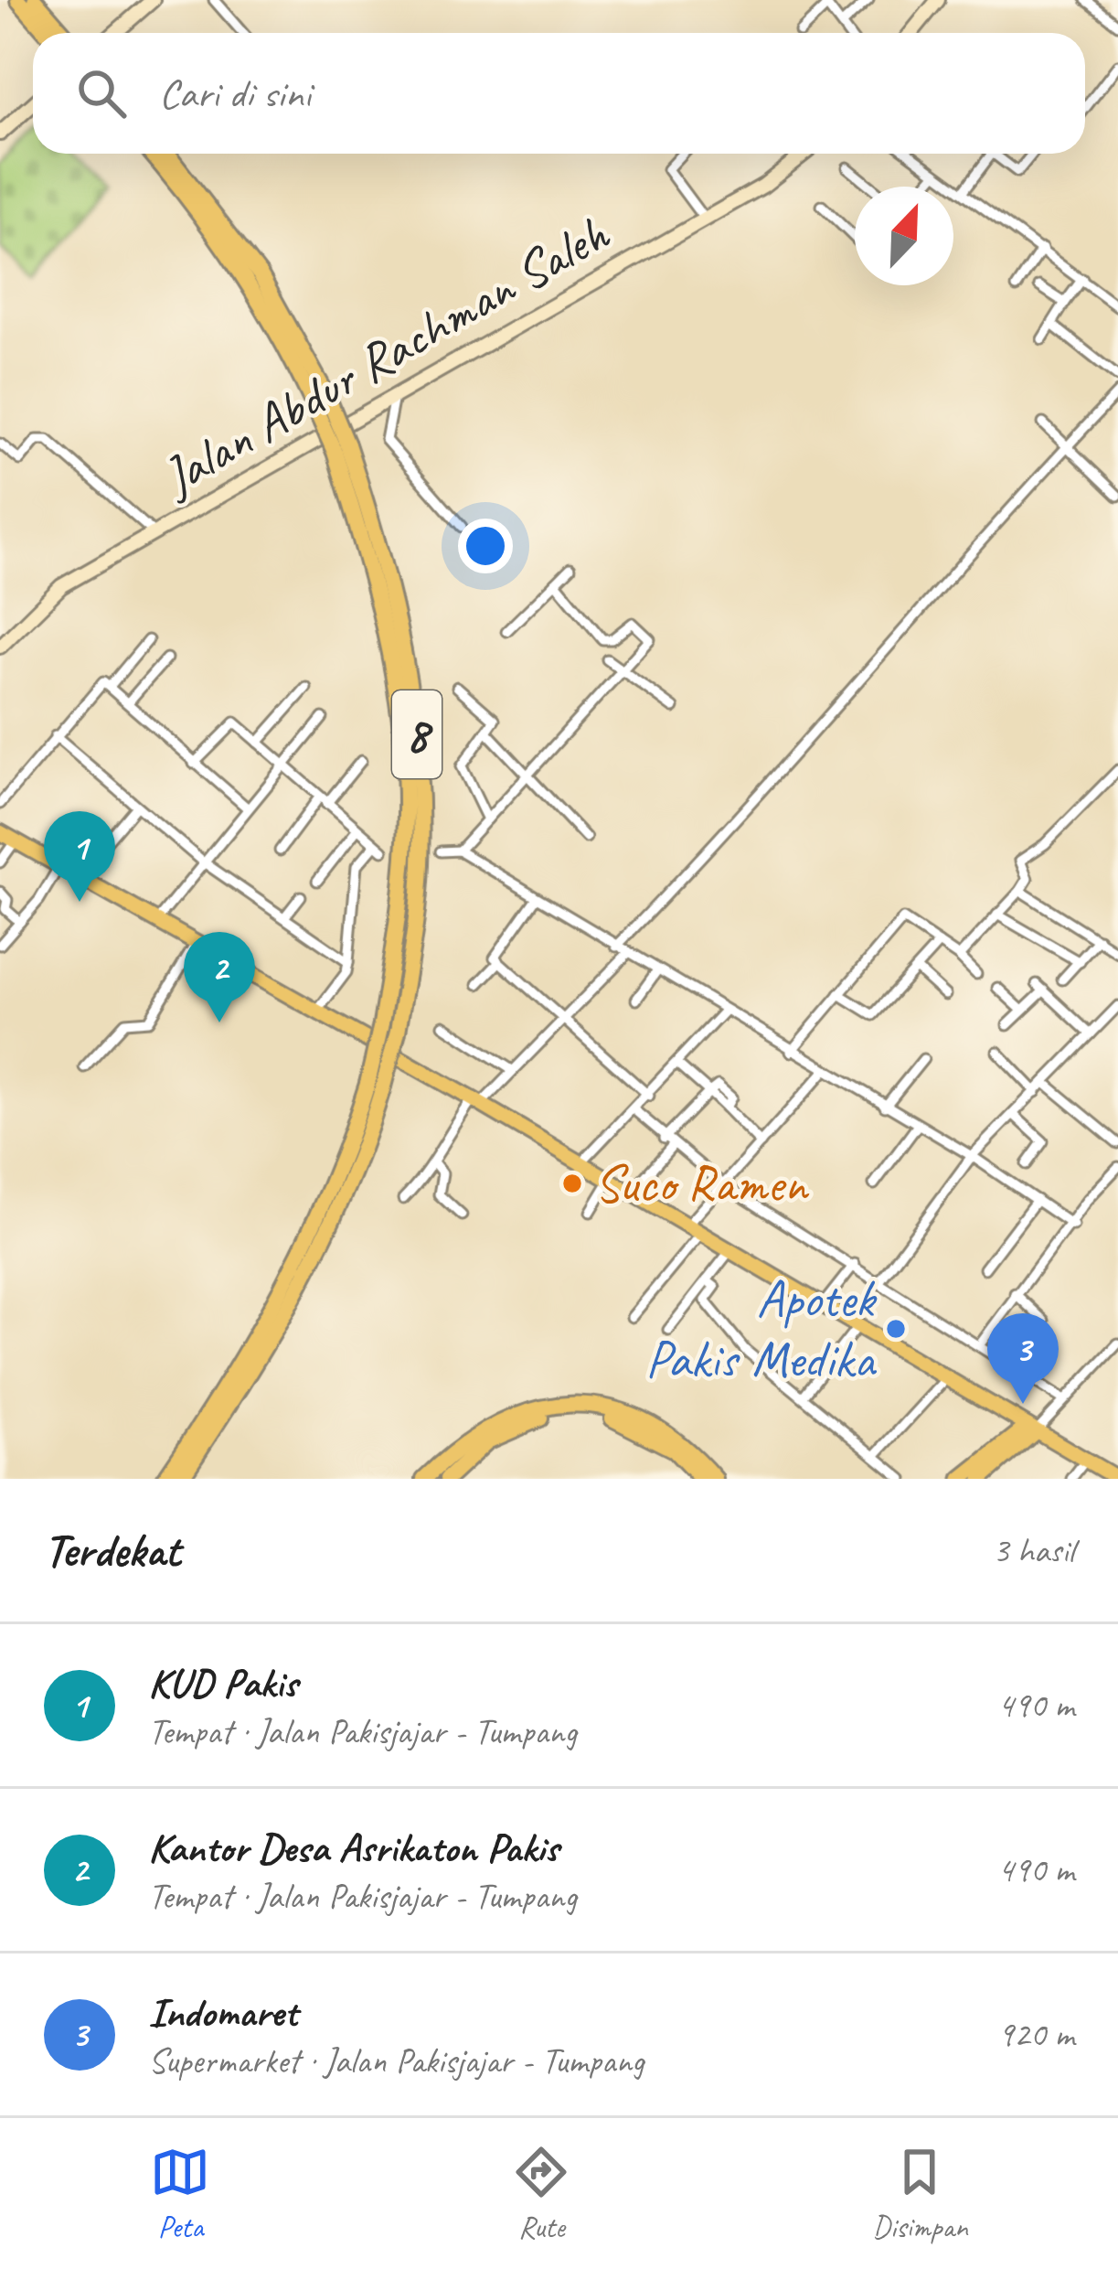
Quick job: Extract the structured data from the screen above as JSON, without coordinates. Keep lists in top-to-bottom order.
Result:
{
  "streets": {
    "highway": ["8"],
    "street": ["Jalan Abdur Rachman Saleh"]
  },
  "places": ["Suco Ramen", "Apotek Pakis Medika"],
  "north": "top right",
  "page": {
    "search": "Cari di sini",
    "pins": ["1", "2", "3"],
    "heading": ["Terdekat", "3 hasil"],
    "list": [
      {
        "mark": "1",
        "name": "KUD Pakis",
        "note": "Tempat · Jalan Pakisjajar - Tumpang",
        "value": "490 m"
      },
      {
        "mark": "2",
        "name": "Kantor Desa Asrikaton Pakis",
        "note": "Tempat · Jalan Pakisjajar - Tumpang",
        "value": "490 m"
      },
      {
        "mark": "3",
        "name": "Indomaret",
        "note": "Supermarket · Jalan Pakisjajar - Tumpang",
        "value": "920 m"
      }
    ],
    "nav": ["Peta", "Rute", "Disimpan"]
  }
}
